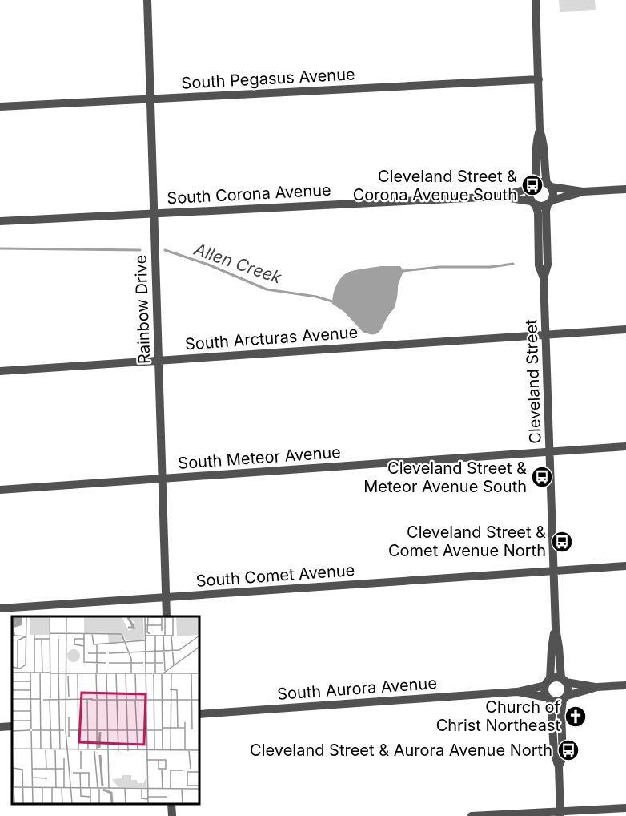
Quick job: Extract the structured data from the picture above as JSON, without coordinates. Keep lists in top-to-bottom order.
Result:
{
  "streets": {
    "street": [
      "South Pegasus Avenue",
      "South Corona Avenue",
      "Rainbow Drive",
      "South Arcturas Avenue",
      "Cleveland Street",
      "South Meteor Avenue",
      "South Comet Avenue",
      "South Aurora Avenue"
    ]
  },
  "crossings": [
    ["South Pegasus Avenue", "Rainbow Drive"],
    ["South Corona Avenue", "Rainbow Drive"],
    ["South Corona Avenue", "Cleveland Street"],
    ["Rainbow Drive", "South Arcturas Avenue"],
    ["Rainbow Drive", "South Meteor Avenue"],
    ["Rainbow Drive", "South Comet Avenue"],
    ["South Arcturas Avenue", "Cleveland Street"],
    ["Cleveland Street", "South Meteor Avenue"],
    ["Cleveland Street", "South Comet Avenue"],
    ["Cleveland Street", "South Aurora Avenue"]
  ],
  "water": ["Allen Creek"],
  "places": {
    "bus stop": [
      "Cleveland Street & Corona Avenue South",
      "Cleveland Street & Meteor Avenue South",
      "Cleveland Street & Comet Avenue North",
      "Cleveland Street & Aurora Avenue North"
    ],
    "church": ["Church of Christ Northeast"]
  }
}
